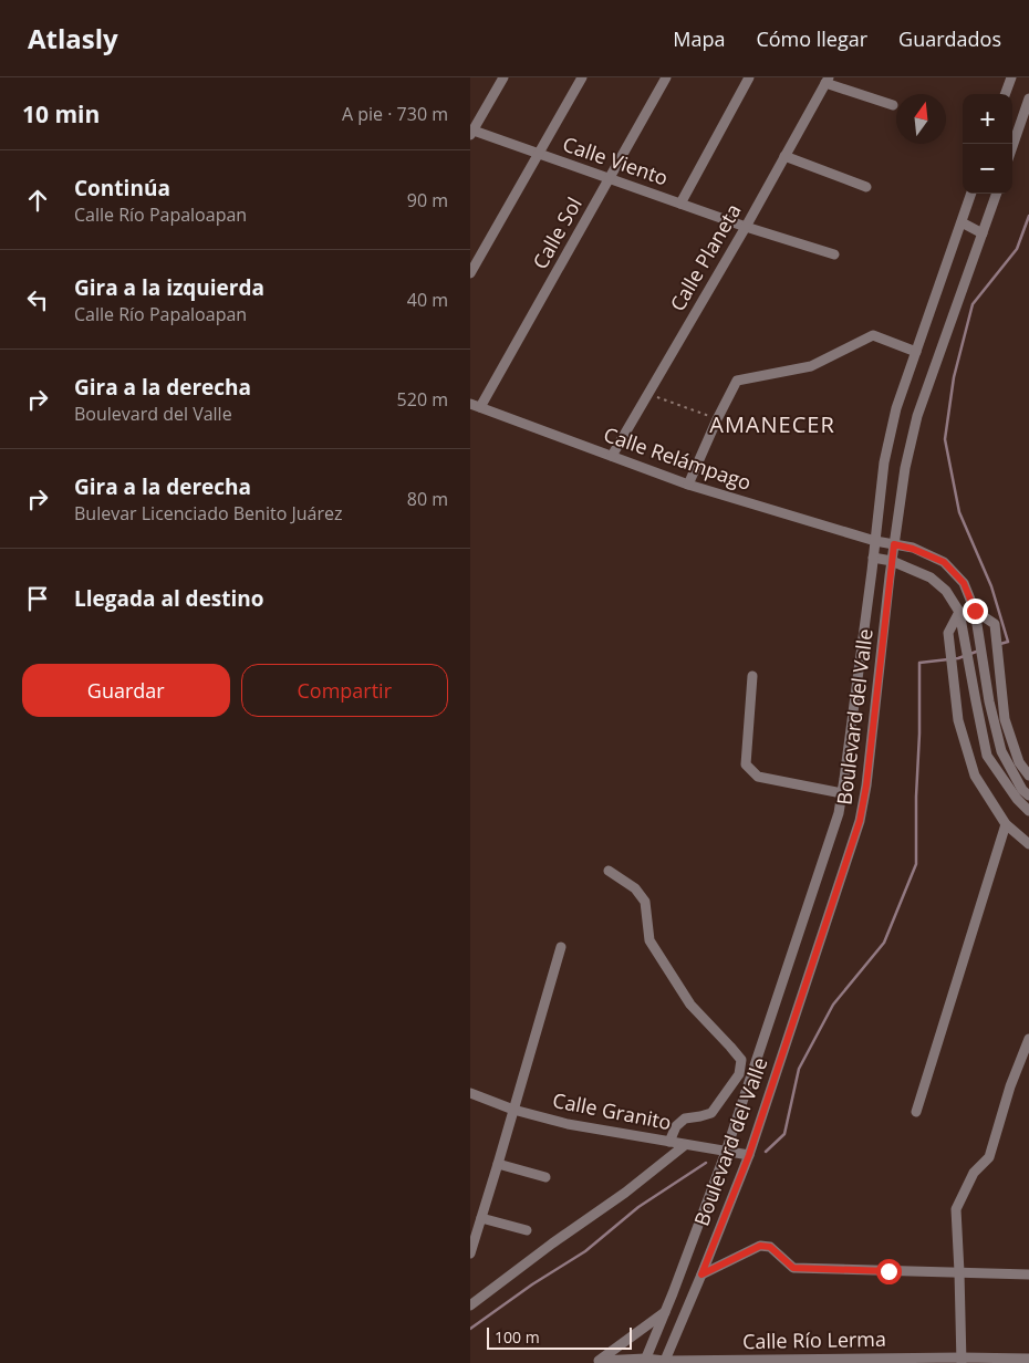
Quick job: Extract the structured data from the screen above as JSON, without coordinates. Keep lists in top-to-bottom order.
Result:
{
  "streets": {
    "street": [
      "Calle Viento",
      "Calle Sol",
      "Calle Planeta",
      "Calle Relámpago",
      "Boulevard del Valle",
      "Calle Granito",
      "Calle Río Lerma"
    ]
  },
  "crossings": [
    ["Calle Viento", "Calle Sol"],
    ["Calle Viento", "Calle Planeta"],
    ["Calle Sol", "Calle Relámpago"],
    ["Calle Planeta", "Calle Relámpago"],
    ["Calle Relámpago", "Boulevard del Valle"],
    ["Boulevard del Valle", "Calle Granito"],
    ["Boulevard del Valle", "Calle Río Lerma"]
  ],
  "districts": ["AMANECER"],
  "scale_bar": "100 m",
  "north": "top",
  "page": {
    "header": "Atlasly",
    "nav": ["Mapa", "Cómo llegar", "Guardados"],
    "heading": ["10 min", "A pie · 730 m"],
    "map_buttons": ["+", "−"],
    "list": [
      ["Continúa", "Calle Río Papaloapan", "90 m"],
      ["Gira a la izquierda", "Calle Río Papaloapan", "40 m"],
      ["Gira a la derecha", "Boulevard del Valle", "520 m"],
      ["Gira a la derecha", "Bulevar Licenciado Benito Juárez", "80 m"],
      "Llegada al destino"
    ],
    "buttons": ["Guardar", "Compartir"],
    "scale": "100 m"
  }
}
